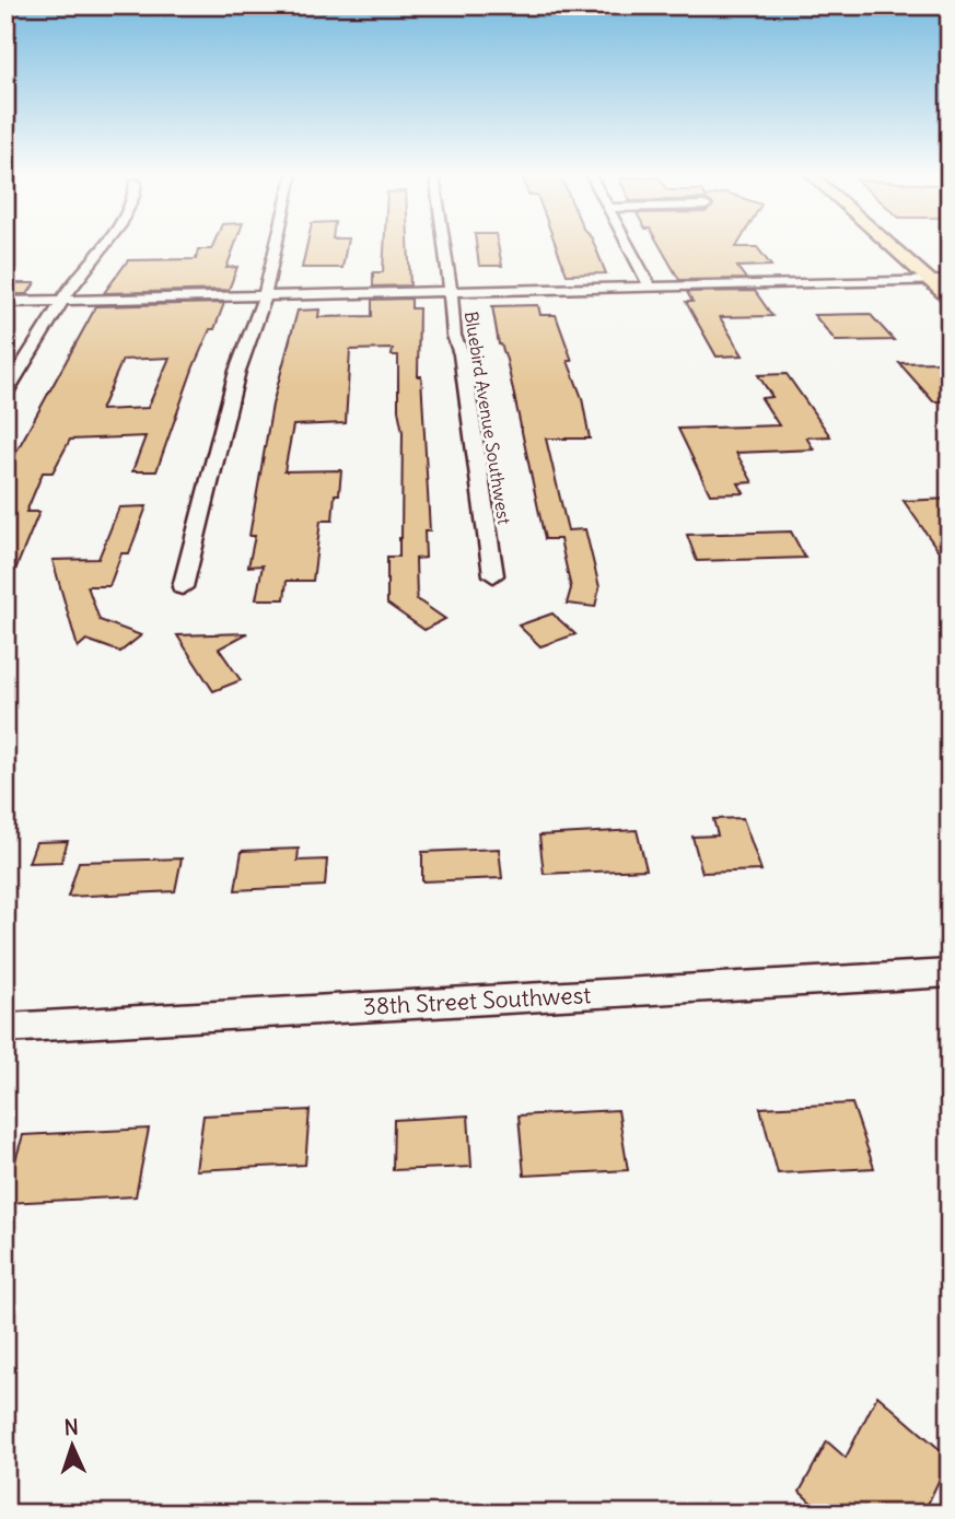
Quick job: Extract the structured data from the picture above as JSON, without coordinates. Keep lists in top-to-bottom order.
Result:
{
  "streets": {
    "street": ["Bluebird Avenue Southwest", "38th Street Southwest"]
  },
  "north": "top"
}
